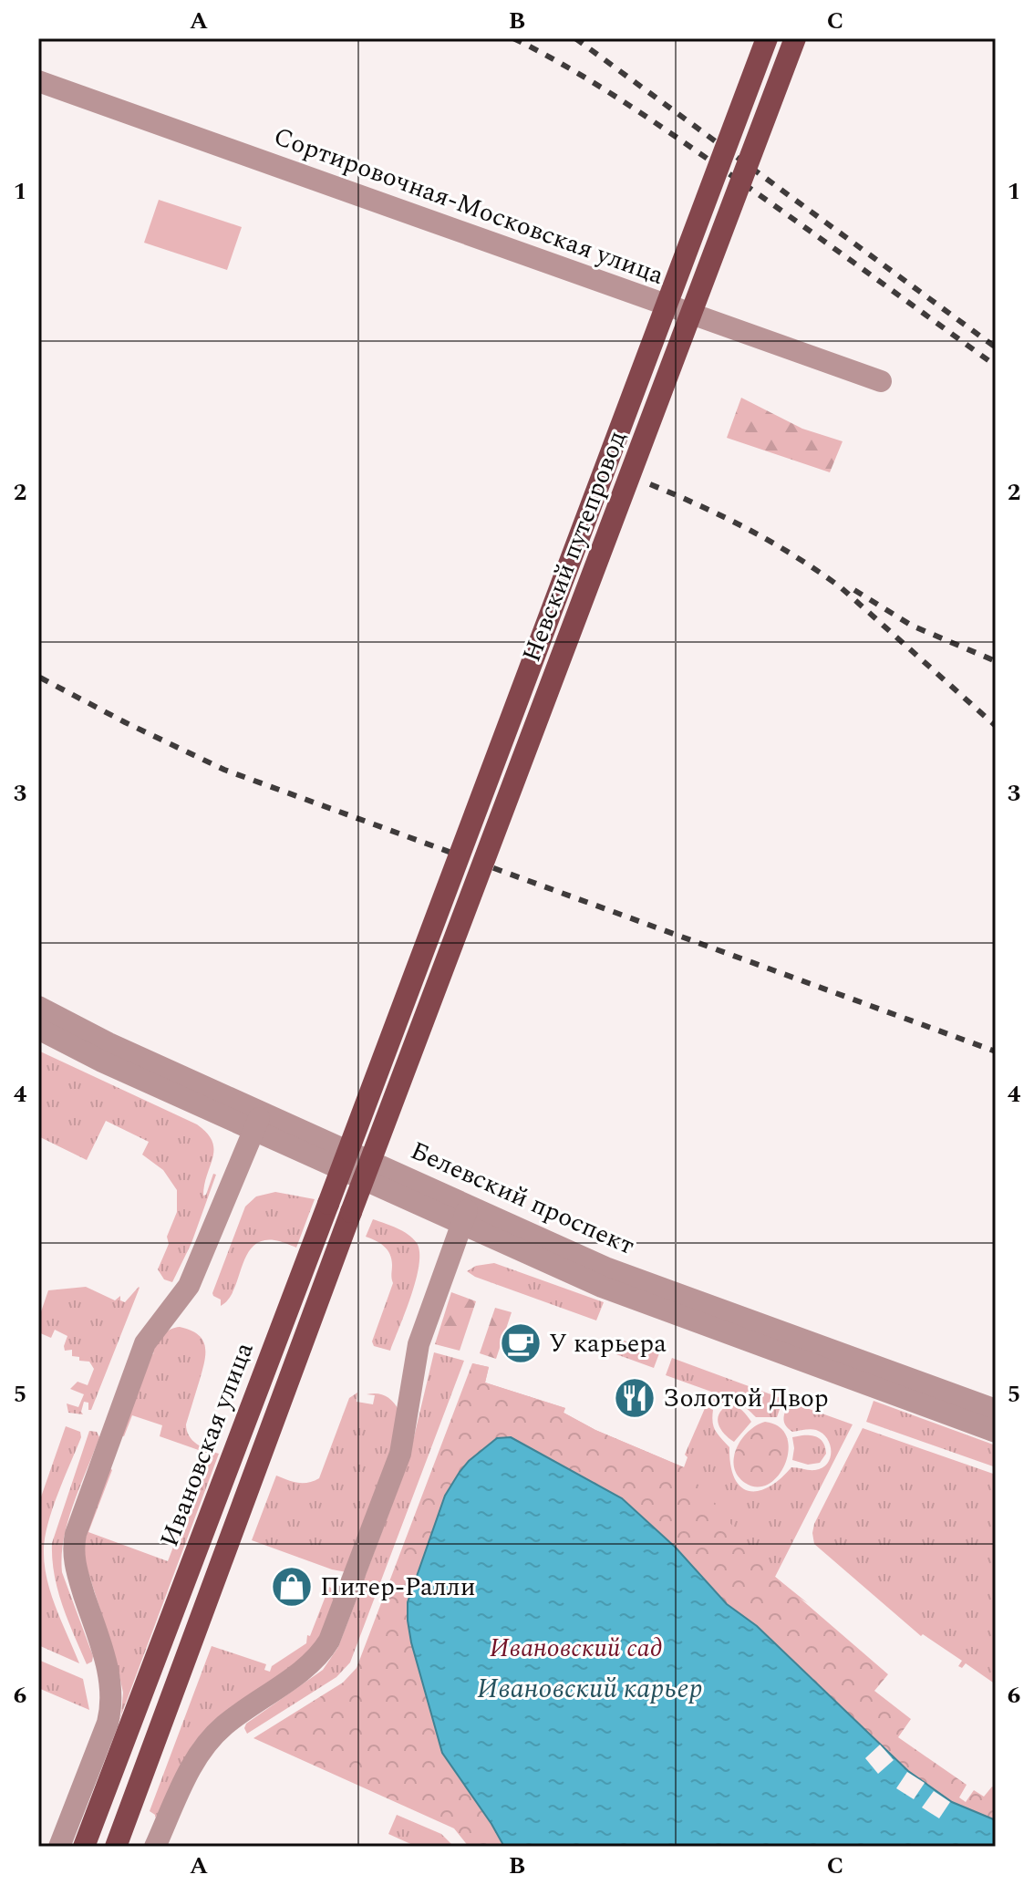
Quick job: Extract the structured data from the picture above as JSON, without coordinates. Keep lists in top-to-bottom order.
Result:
{
  "streets": {
    "main road": ["Невский путепровод", "Ивановская улица"],
    "street": ["Сортировочная-Московская улица", "Белевский проспект"]
  },
  "crossings": [
    ["Невский путепровод", "Ивановская улица"]
  ],
  "water": ["Ивановский карьер"],
  "parks": ["Ивановский сад"],
  "places": {
    "cafe": ["У карьера"],
    "restaurant": ["Золотой Двор"],
    "shop": ["Питер-Ралли"]
  },
  "grid": {
    "columns": ["A", "B", "C"],
    "rows": [
      "1",
      "2",
      "3",
      "4",
      "5",
      "6"
    ]
  }
}
